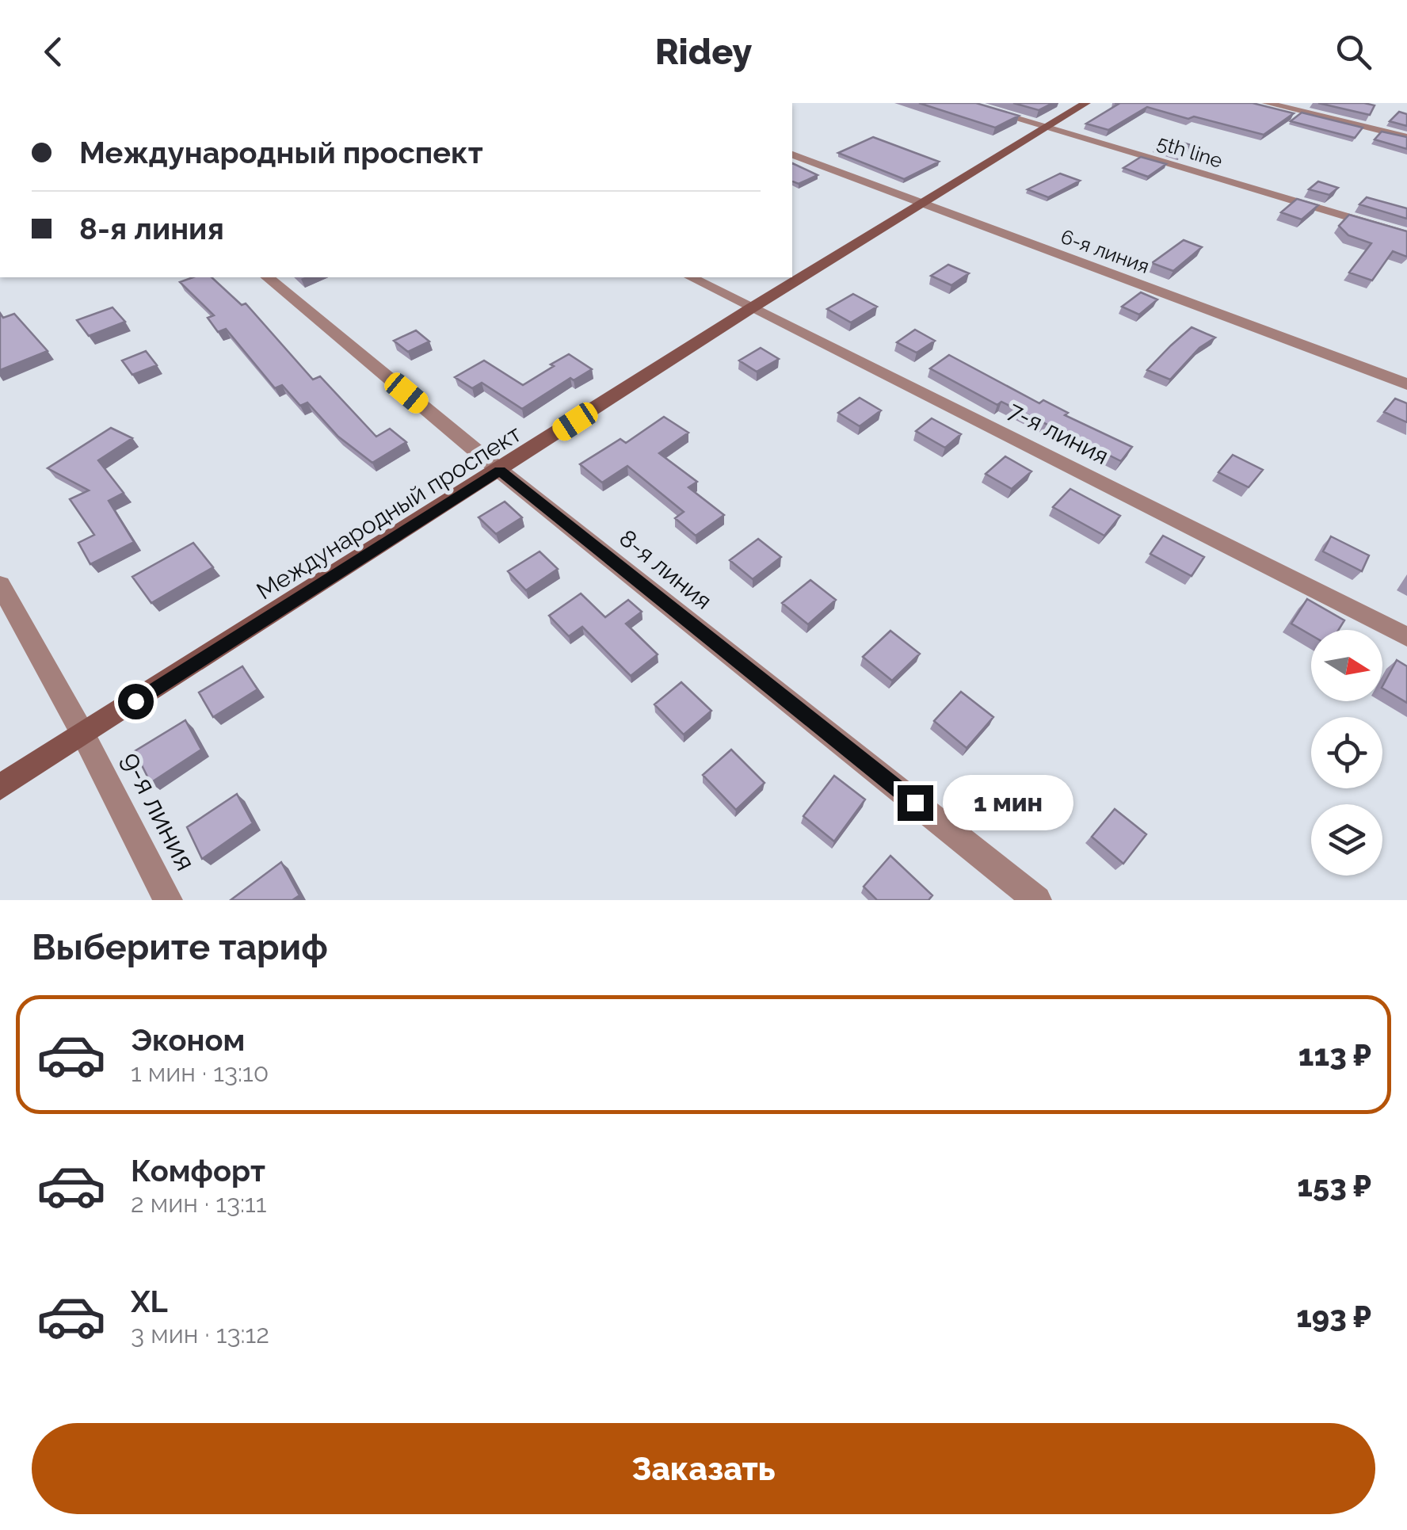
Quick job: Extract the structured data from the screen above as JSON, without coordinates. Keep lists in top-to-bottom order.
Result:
{
  "streets": {
    "street": [
      "5th line",
      "6-я линия",
      "7-я линия",
      "Международный проспект",
      "8-я линия",
      "9-я линия"
    ]
  },
  "crossings": [
    ["5th line", "Международный проспект"],
    ["6-я линия", "Международный проспект"],
    ["7-я линия", "Международный проспект"],
    ["Международный проспект", "8-я линия"],
    ["Международный проспект", "9-я линия"]
  ],
  "north": "right",
  "page": {
    "header": "Ridey",
    "banner": ["Международный проспект", "8-я линия"],
    "bubble": "1 мин",
    "heading": "Выберите тариф",
    "list": [
      {
        "name": "Эконом",
        "note": "1 мин · 13:10",
        "value": "113 ₽"
      },
      {
        "name": "Комфорт",
        "note": "2 мин · 13:11",
        "value": "153 ₽"
      },
      {
        "name": "XL",
        "note": "3 мин · 13:12",
        "value": "193 ₽"
      }
    ],
    "buttons": "Заказать"
  }
}
